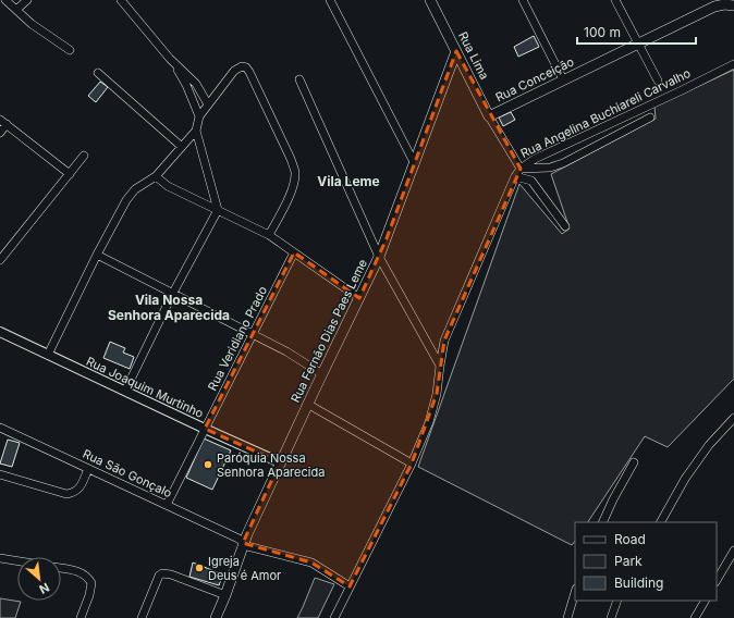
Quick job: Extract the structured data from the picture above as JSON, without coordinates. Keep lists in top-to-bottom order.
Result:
{
  "streets": {
    "main road": ["Rua Lima", "Rua Conceição", "Rua Fernão Dias Paes Leme"],
    "street": [
      "Rua Angelina Buchiareli Carvalho",
      "Rua Veridiano Prado",
      "Rua Joaquim Murtinho",
      "Rua São Gonçalo"
    ]
  },
  "crossings": [
    ["Rua Lima", "Rua Conceição"],
    ["Rua Lima", "Rua Angelina Buchiareli Carvalho"],
    ["Rua Lima", "Rua Fernão Dias Paes Leme"],
    ["Rua Fernão Dias Paes Leme", "Rua Joaquim Murtinho"],
    ["Rua Fernão Dias Paes Leme", "Rua São Gonçalo"],
    ["Rua Veridiano Prado", "Rua Joaquim Murtinho"],
    ["Rua Veridiano Prado", "Rua São Gonçalo"]
  ],
  "districts": ["Vila Leme", "Vila Nossa Senhora Aparecida"],
  "places": ["Paróquia Nossa Senhora Aparecida", "Igreja Deus é Amor"],
  "legend": ["Road", "Park", "Building"],
  "scale_bar": "100 m",
  "north": "bottom right"
}
